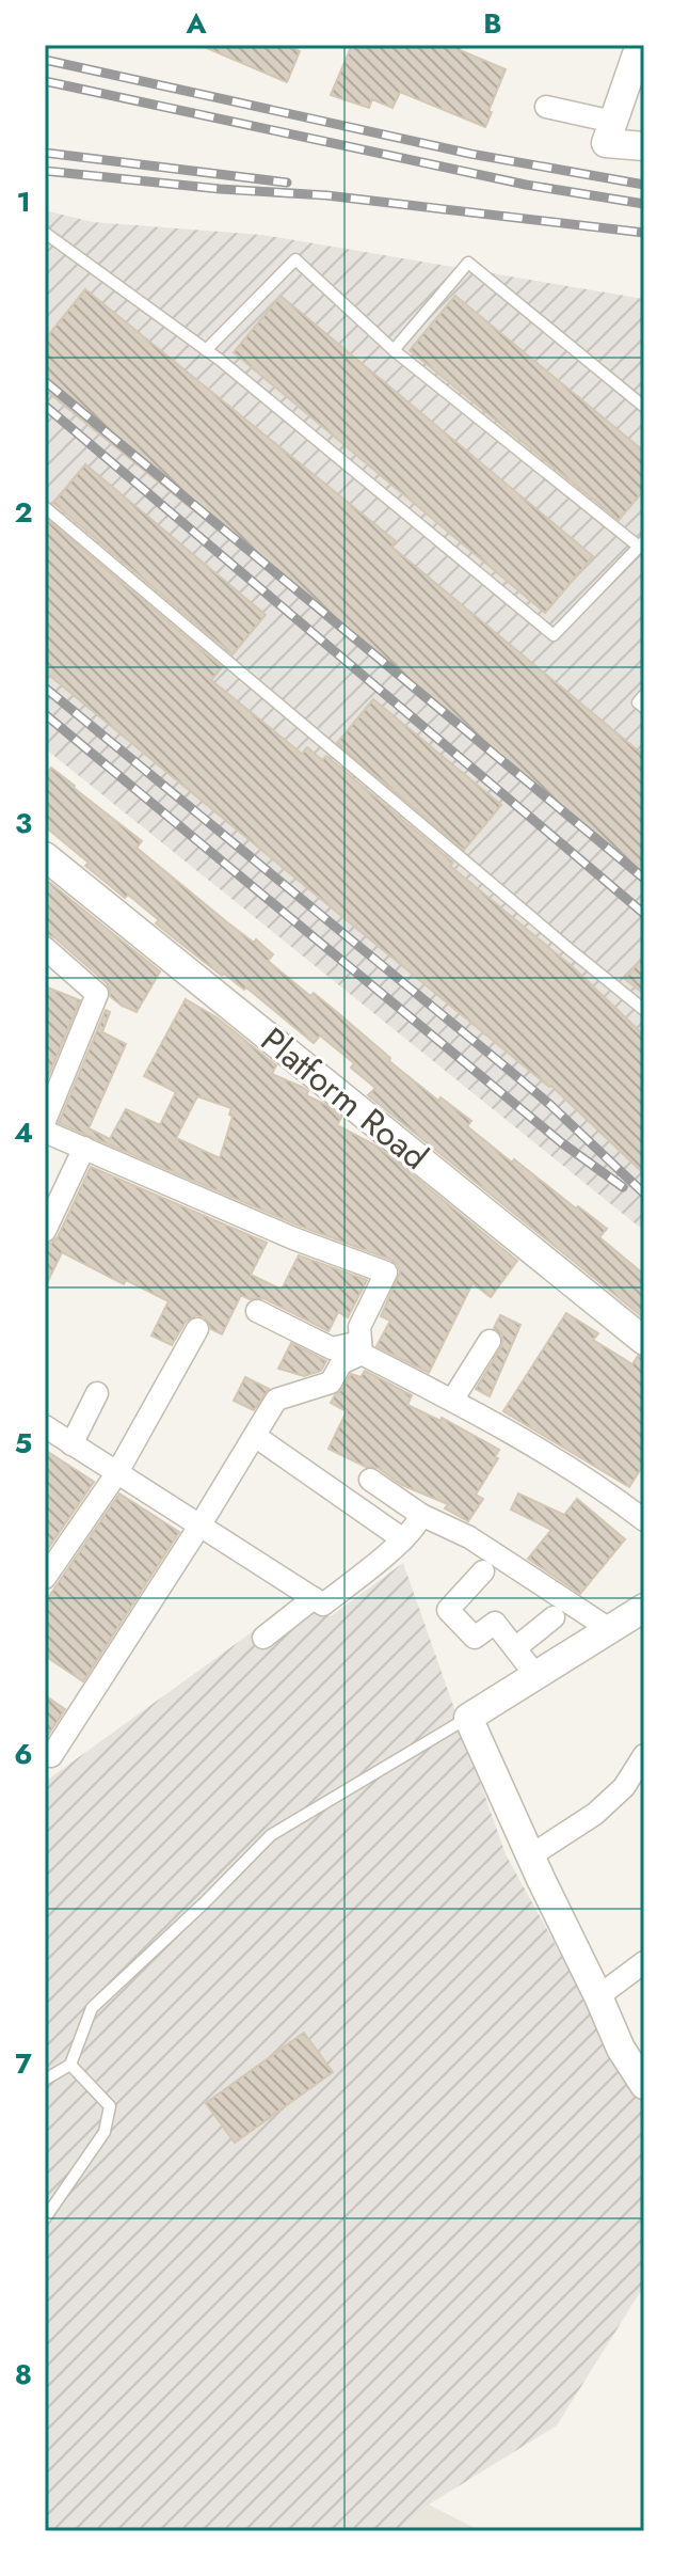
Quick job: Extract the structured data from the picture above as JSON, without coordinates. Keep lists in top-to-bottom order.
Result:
{
  "streets": {
    "street": ["Platform Road"]
  },
  "grid": {
    "columns": ["A", "B"],
    "rows": [
      "1",
      "2",
      "3",
      "4",
      "5",
      "6",
      "7",
      "8"
    ]
  }
}
